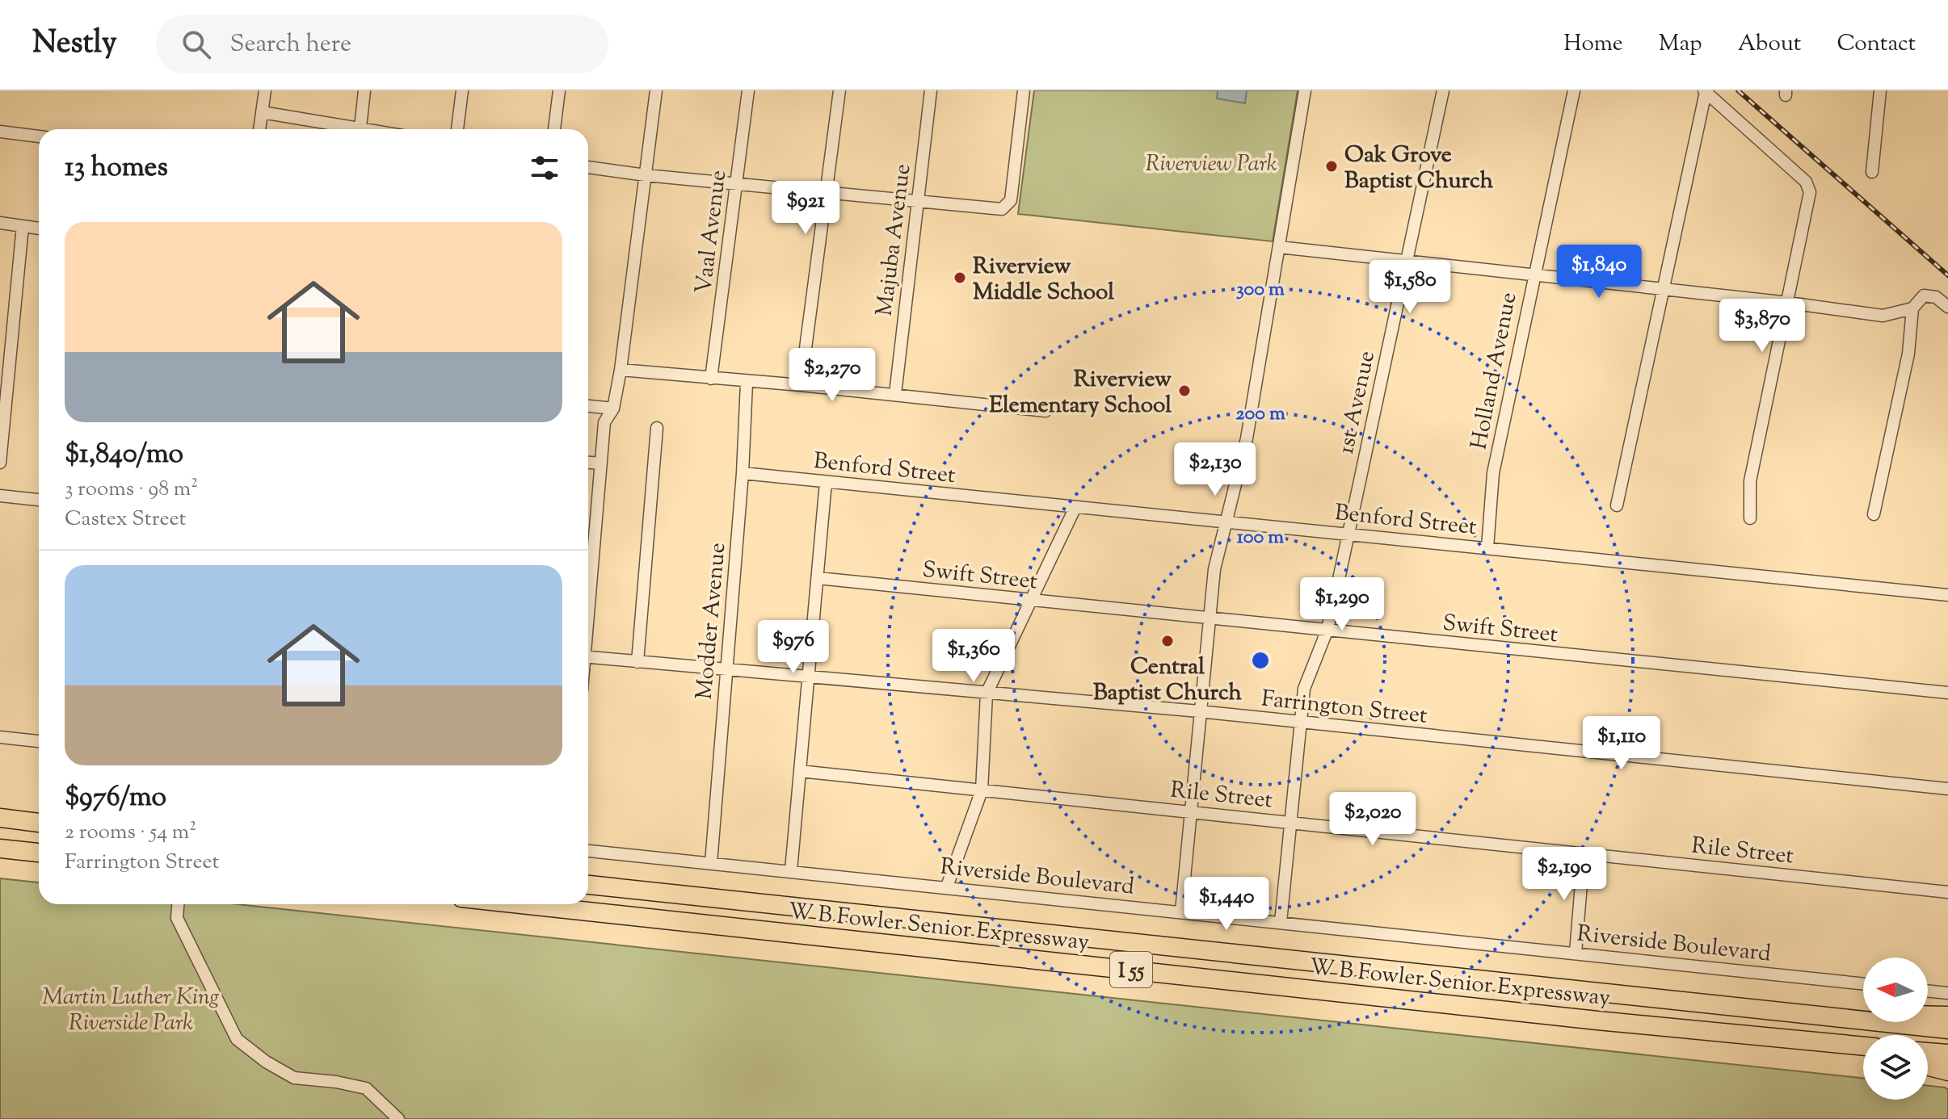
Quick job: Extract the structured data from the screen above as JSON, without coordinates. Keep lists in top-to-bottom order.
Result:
{
  "streets": {
    "highway": ["W B Fowler Senior Expressway", "I 55"],
    "street": [
      "Vaal Avenue",
      "Majuba Avenue",
      "Holland Avenue",
      "1st Avenue",
      "Benford Street",
      "Swift Street",
      "Modder Avenue",
      "Farrington Street",
      "Rile Street",
      "Riverside Boulevard"
    ]
  },
  "crossings": [
    ["Holland Avenue", "Benford Street"],
    ["1st Avenue", "Benford Street"],
    ["1st Avenue", "Swift Street"],
    ["1st Avenue", "Farrington Street"],
    ["1st Avenue", "Rile Street"],
    ["1st Avenue", "Riverside Boulevard"],
    ["Benford Street", "Modder Avenue"],
    ["Modder Avenue", "Farrington Street"],
    ["Modder Avenue", "Riverside Boulevard"]
  ],
  "parks": ["Riverview Park", "Martin Luther King Riverside Park"],
  "places": [
    "Oak Grove Baptist Church",
    "Riverview Middle School",
    "Riverview Elementary School",
    "Central Baptist Church"
  ],
  "north": "left",
  "page": {
    "header": "Nestly",
    "search": "Search here",
    "nav": [
      "Home",
      "Map",
      "About",
      "Contact"
    ],
    "heading": "13 homes",
    "price": [
      "$921",
      "$1,840",
      "$1,580",
      "$3,870",
      "$2,270",
      "$2,130",
      "$1,290",
      "$976",
      "$1,360",
      "$1,110",
      "$2,020",
      "$2,190",
      "$1,440"
    ],
    "list": [
      {
        "name": "$1,840/mo",
        "note": "3 rooms · 98 m² · Castex Street"
      },
      {
        "name": "$976/mo",
        "note": "2 rooms · 54 m² · Farrington Street"
      }
    ]
  },
  "rings": ["300 m", "200 m", "100 m"]
}
